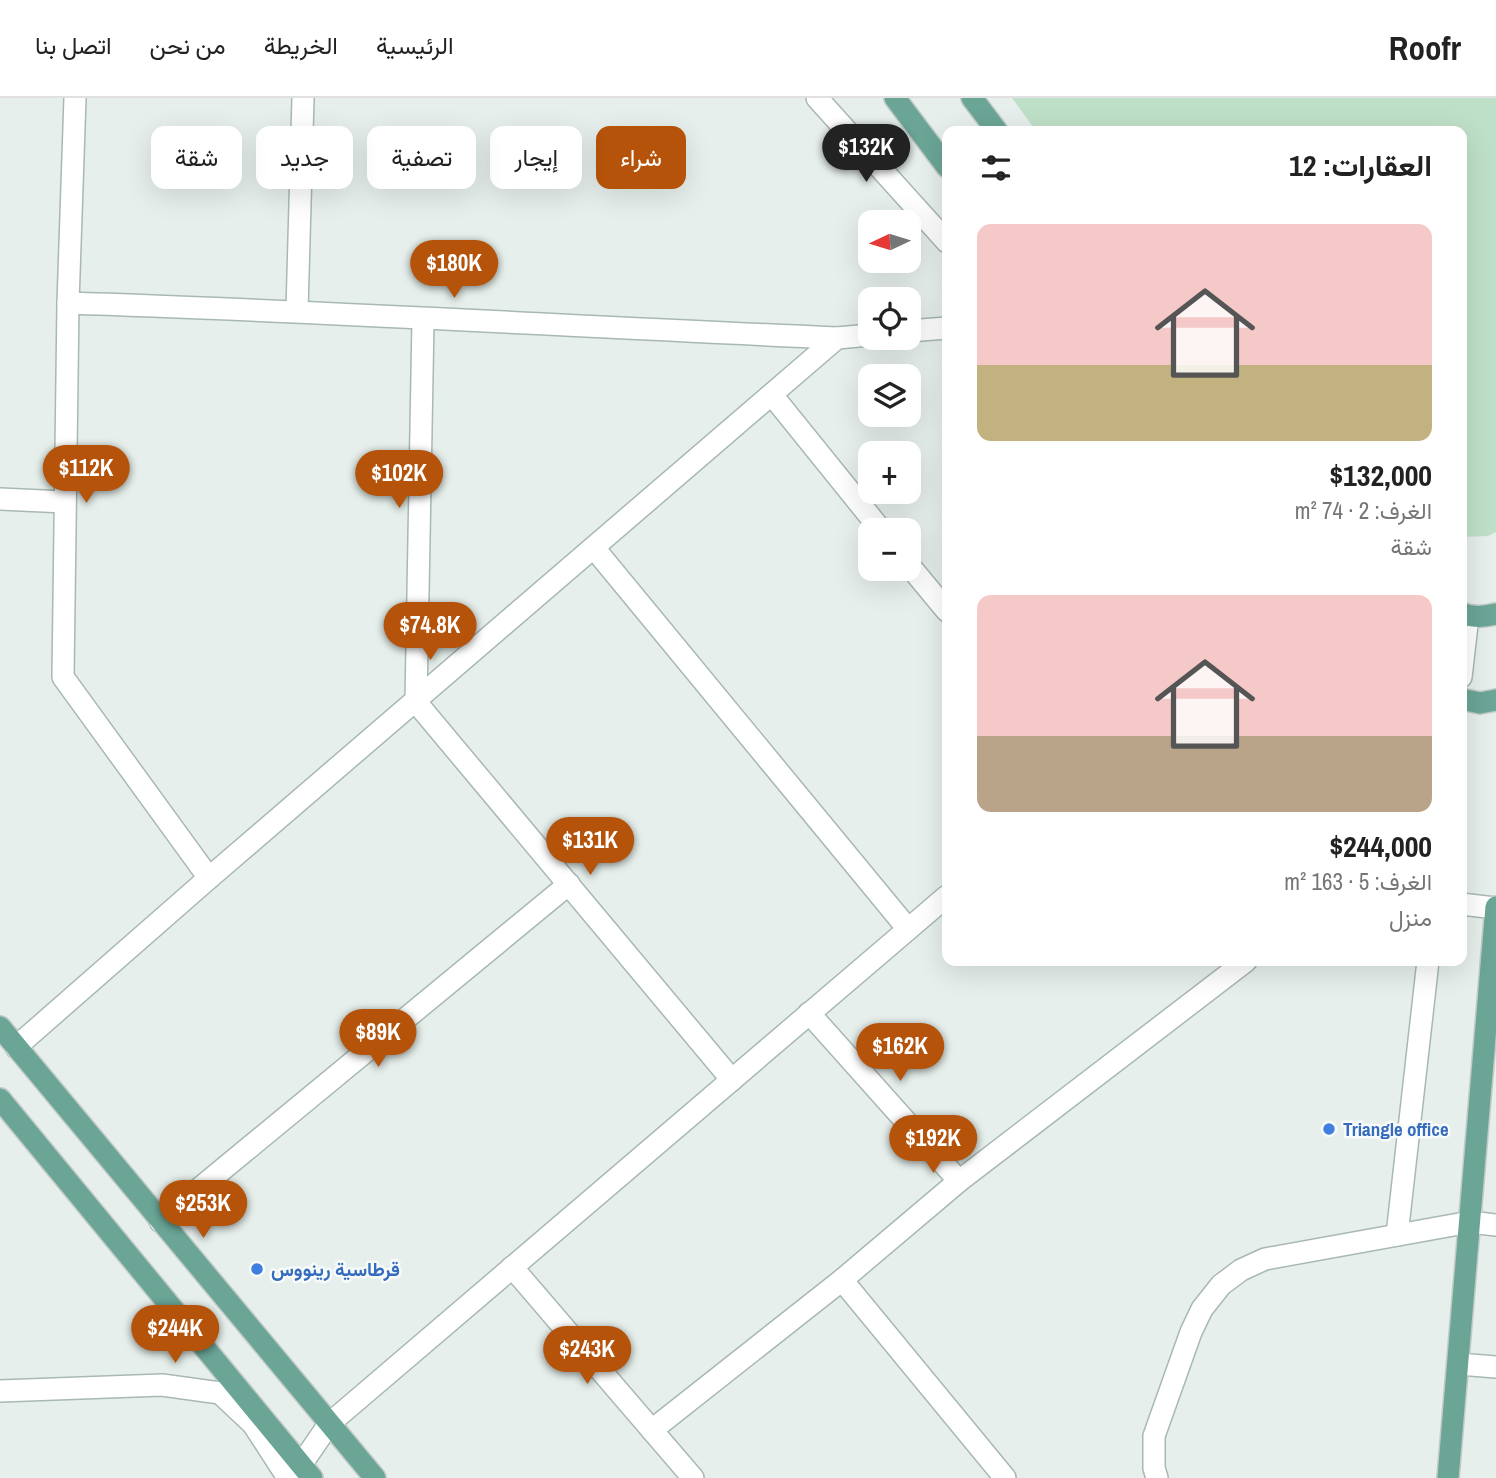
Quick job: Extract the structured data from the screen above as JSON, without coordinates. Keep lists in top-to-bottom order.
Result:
{
  "places": ["Triangle office", "قرطاسية رينووس"],
  "north": "left",
  "page": {
    "header": "Roofr",
    "nav": [
      "الرئيسية",
      "الخريطة",
      "من نحن",
      "اتصل بنا"
    ],
    "price": [
      "$132K",
      "$180K",
      "$112K",
      "$102K",
      "$74.8K",
      "$131K",
      "$89K",
      "$162K",
      "$192K",
      "$253K",
      "$244K",
      "$243K"
    ],
    "chip": [
      "شراء",
      "إيجار",
      "تصفية",
      "جديد",
      "شقة"
    ],
    "heading": "العقارات: 12",
    "map_buttons": ["+", "−"],
    "list": [
      {
        "name": "$132,000",
        "note": "الغرف: 2 · 74 m² · شقة"
      },
      {
        "name": "$244,000",
        "note": "الغرف: 5 · 163 m² · منزل"
      }
    ]
  }
}
